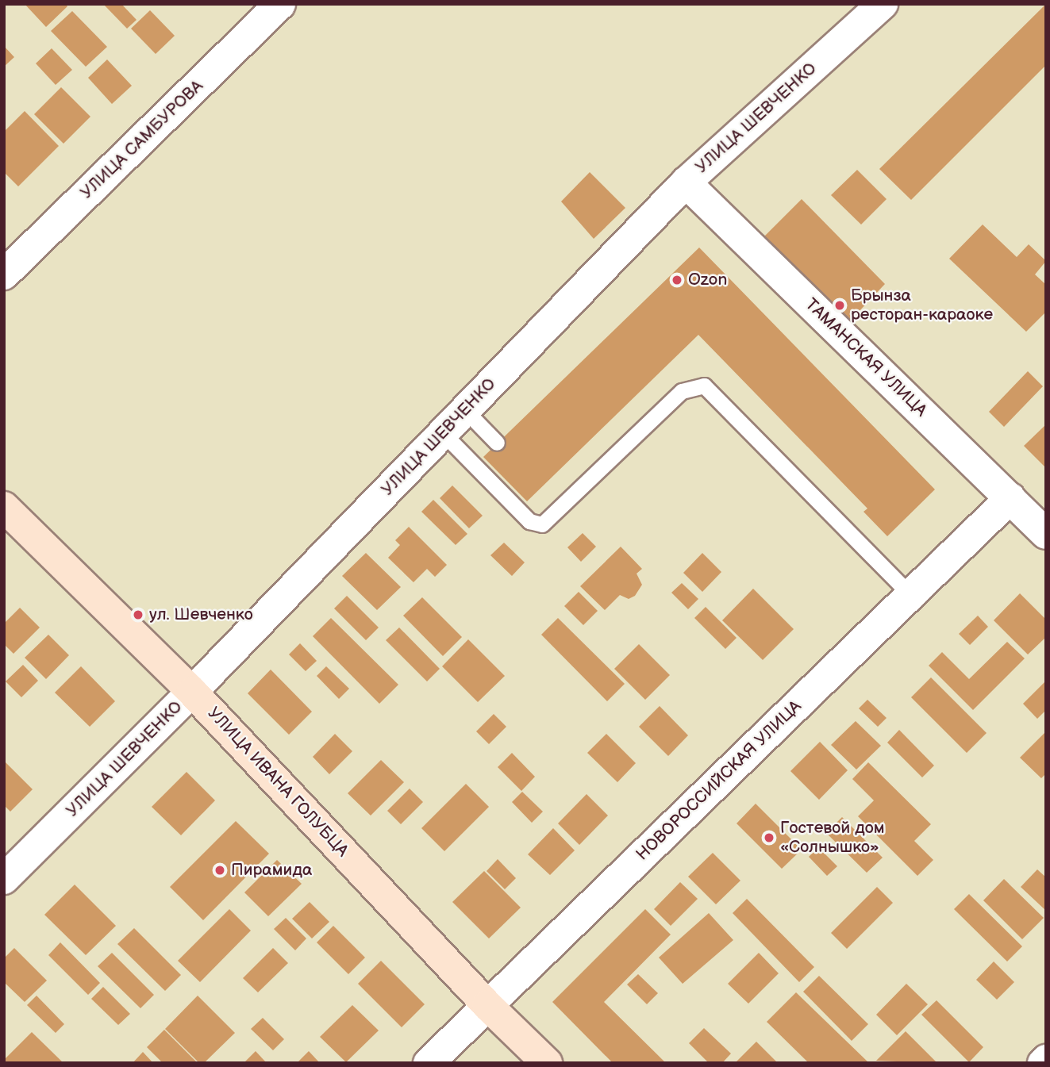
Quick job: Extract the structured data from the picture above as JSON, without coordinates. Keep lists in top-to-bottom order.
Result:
{
  "streets": {
    "street": [
      "УЛИЦА ШЕВЧЕНКО",
      "УЛИЦА САМБУРОВА",
      "ТАМАНСКАЯ УЛИЦА",
      "НОВОРОССИЙСКАЯ УЛИЦА",
      "УЛИЦА ИВАНА ГОЛУБЦА"
    ]
  },
  "crossings": [
    ["УЛИЦА ШЕВЧЕНКО", "ТАМАНСКАЯ УЛИЦА"],
    ["УЛИЦА ШЕВЧЕНКО", "УЛИЦА ИВАНА ГОЛУБЦА"],
    ["ТАМАНСКАЯ УЛИЦА", "НОВОРОССИЙСКАЯ УЛИЦА"],
    ["НОВОРОССИЙСКАЯ УЛИЦА", "УЛИЦА ИВАНА ГОЛУБЦА"]
  ],
  "places": [
    "Ozon",
    "Брынза ресторан-караоке",
    "ул. Шевченко",
    "Гостевой дом «Солнышко»",
    "Пирамида"
  ]
}
